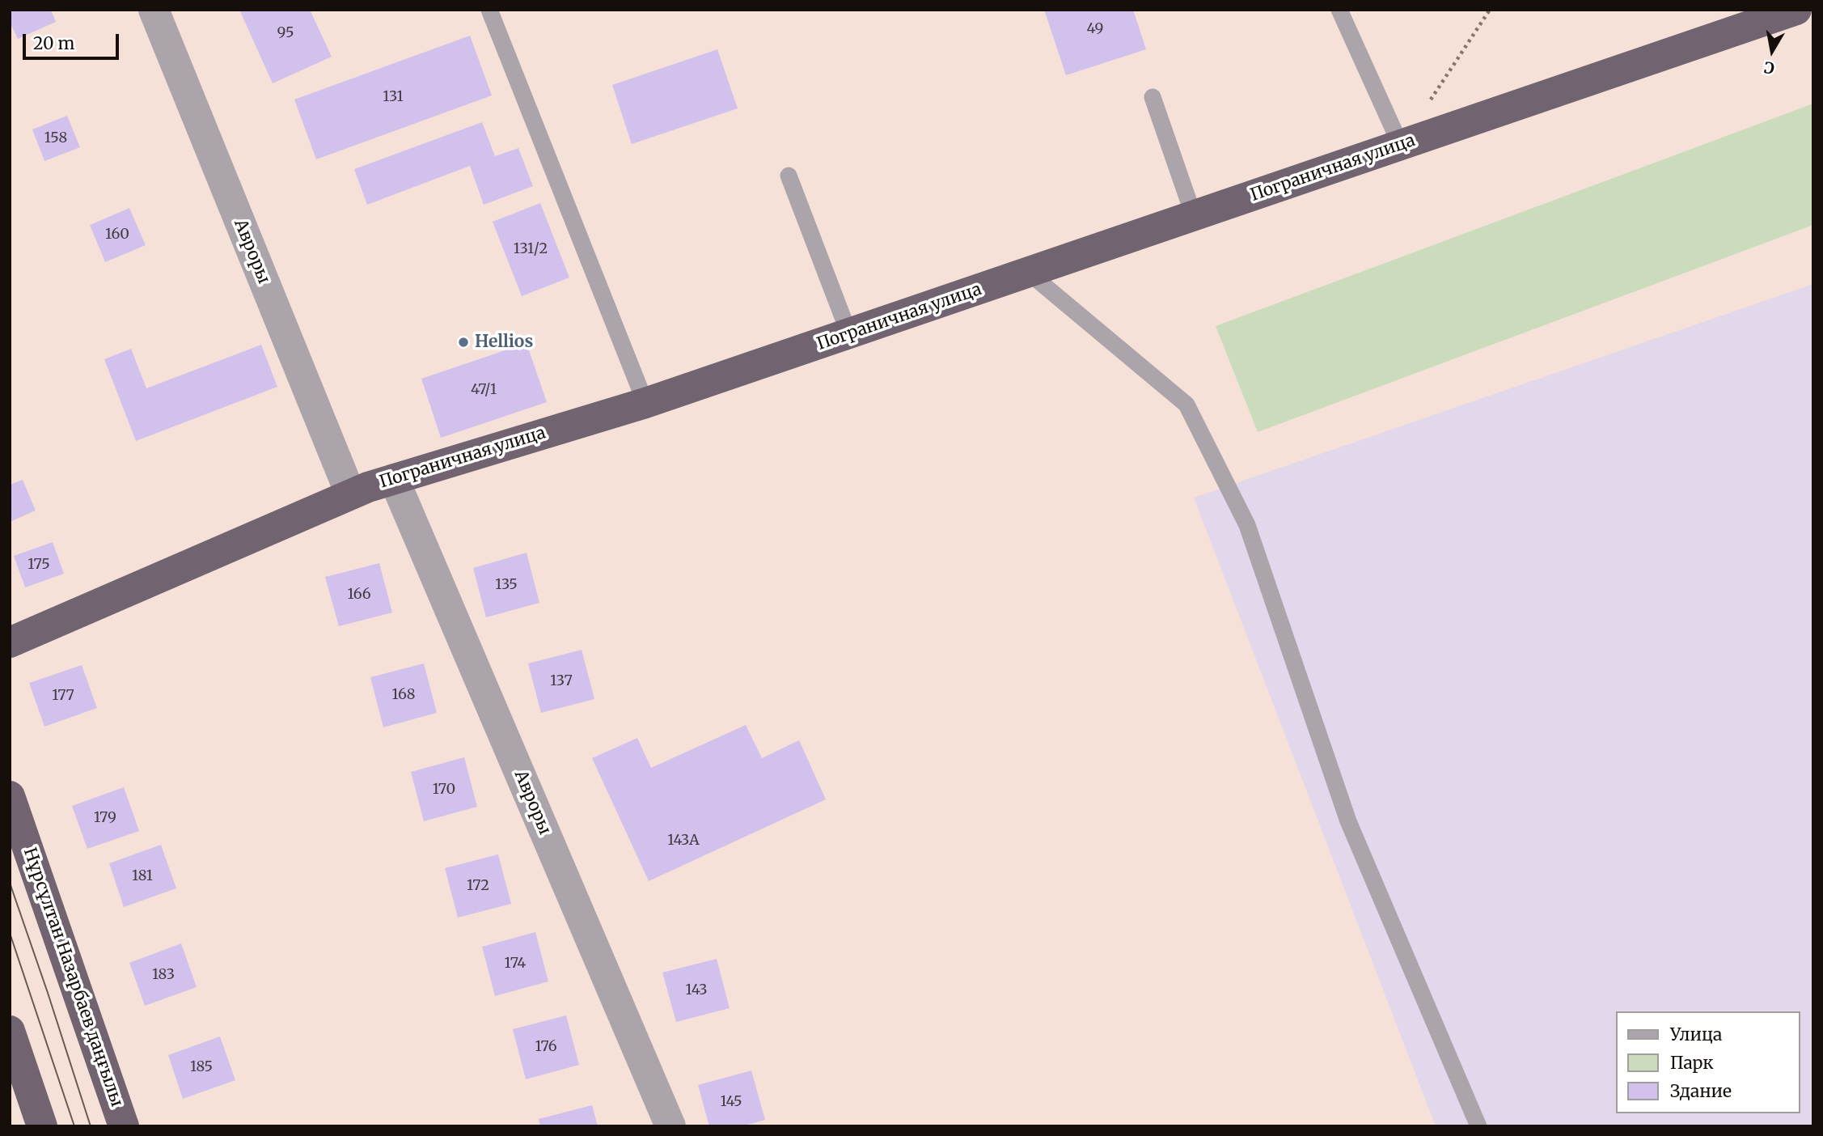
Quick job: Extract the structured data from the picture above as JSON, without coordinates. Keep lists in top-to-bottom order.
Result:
{
  "streets": {
    "highway": ["Пограничная улица", "Нұрсұлтан Назарбаев даңғылы"],
    "street": ["Авроры"]
  },
  "crossings": [
    ["Пограничная улица", "Авроры"]
  ],
  "places": ["Hellios"],
  "house_numbers": [
    "49",
    "95",
    "131",
    "158",
    "160",
    "131/2",
    "47/1",
    "175",
    "135",
    "166",
    "137",
    "168",
    "177",
    "170",
    "179",
    "143А",
    "181",
    "172",
    "174",
    "183",
    "143",
    "176",
    "185",
    "145"
  ],
  "legend": ["Улица", "Парк", "Здание"],
  "scale_bar": "20 m",
  "north": "bottom"
}
